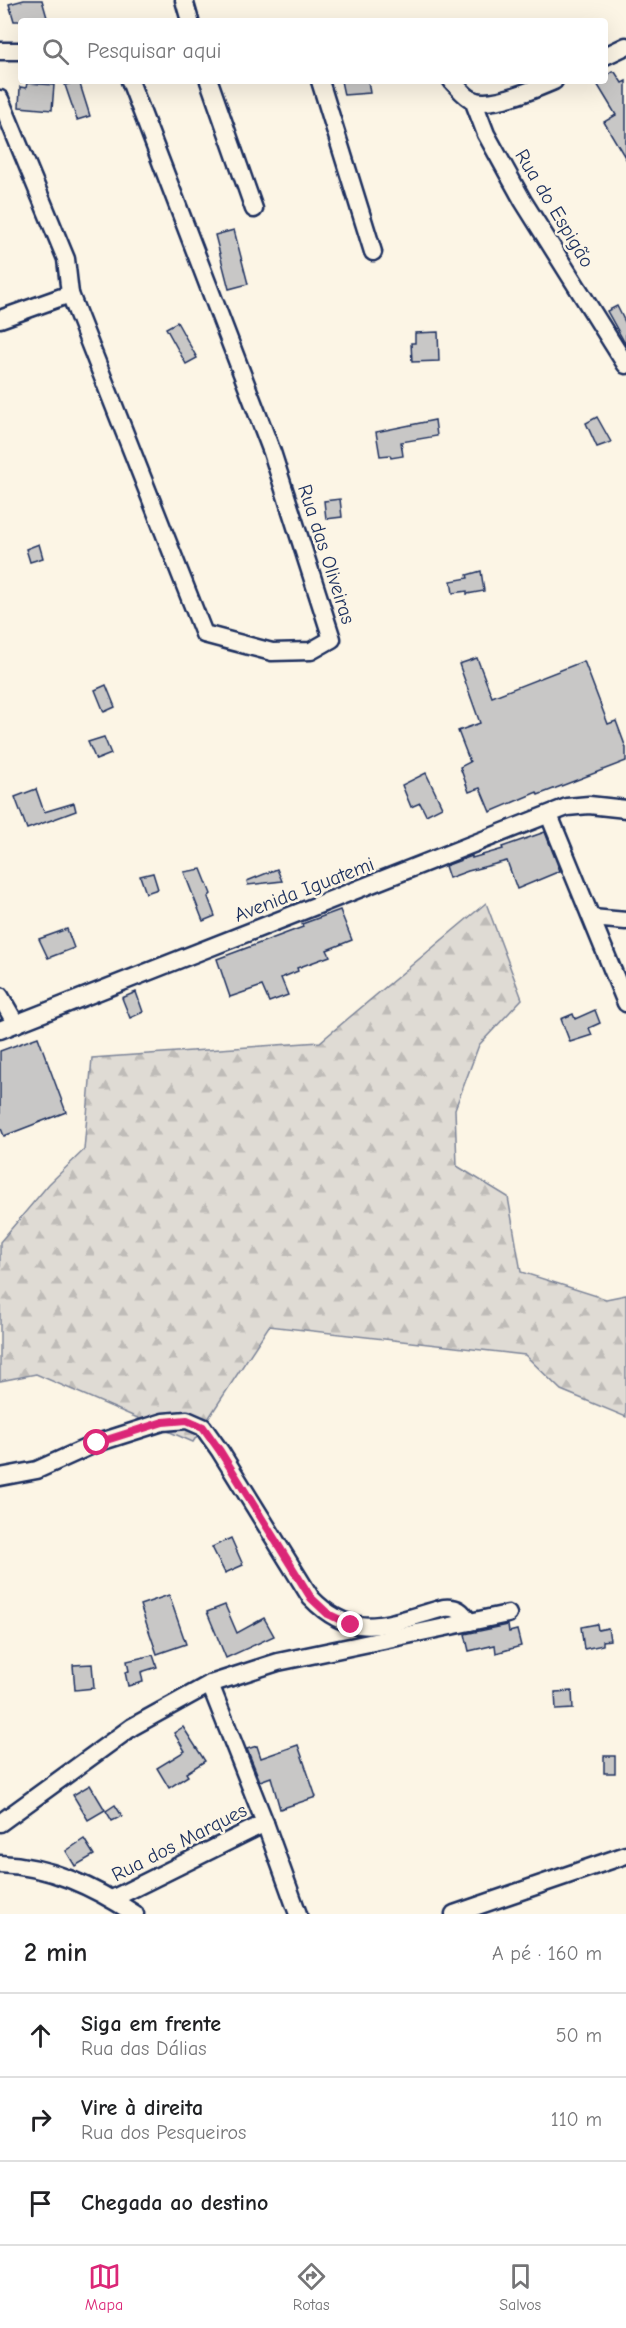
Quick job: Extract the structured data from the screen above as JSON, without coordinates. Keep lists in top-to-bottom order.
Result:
{
  "streets": {
    "street": [
      "Rua do Espigão",
      "Rua das Oliveiras",
      "Avenida Iguatemi",
      "Rua dos Marques"
    ]
  },
  "page": {
    "search": "Pesquisar aqui",
    "heading": ["2 min", "A pé · 160 m"],
    "list": [
      ["Siga em frente", "Rua das Dálias", "50 m"],
      ["Vire à direita", "Rua dos Pesqueiros", "110 m"],
      "Chegada ao destino"
    ],
    "nav": ["Mapa", "Rotas", "Salvos"]
  }
}
